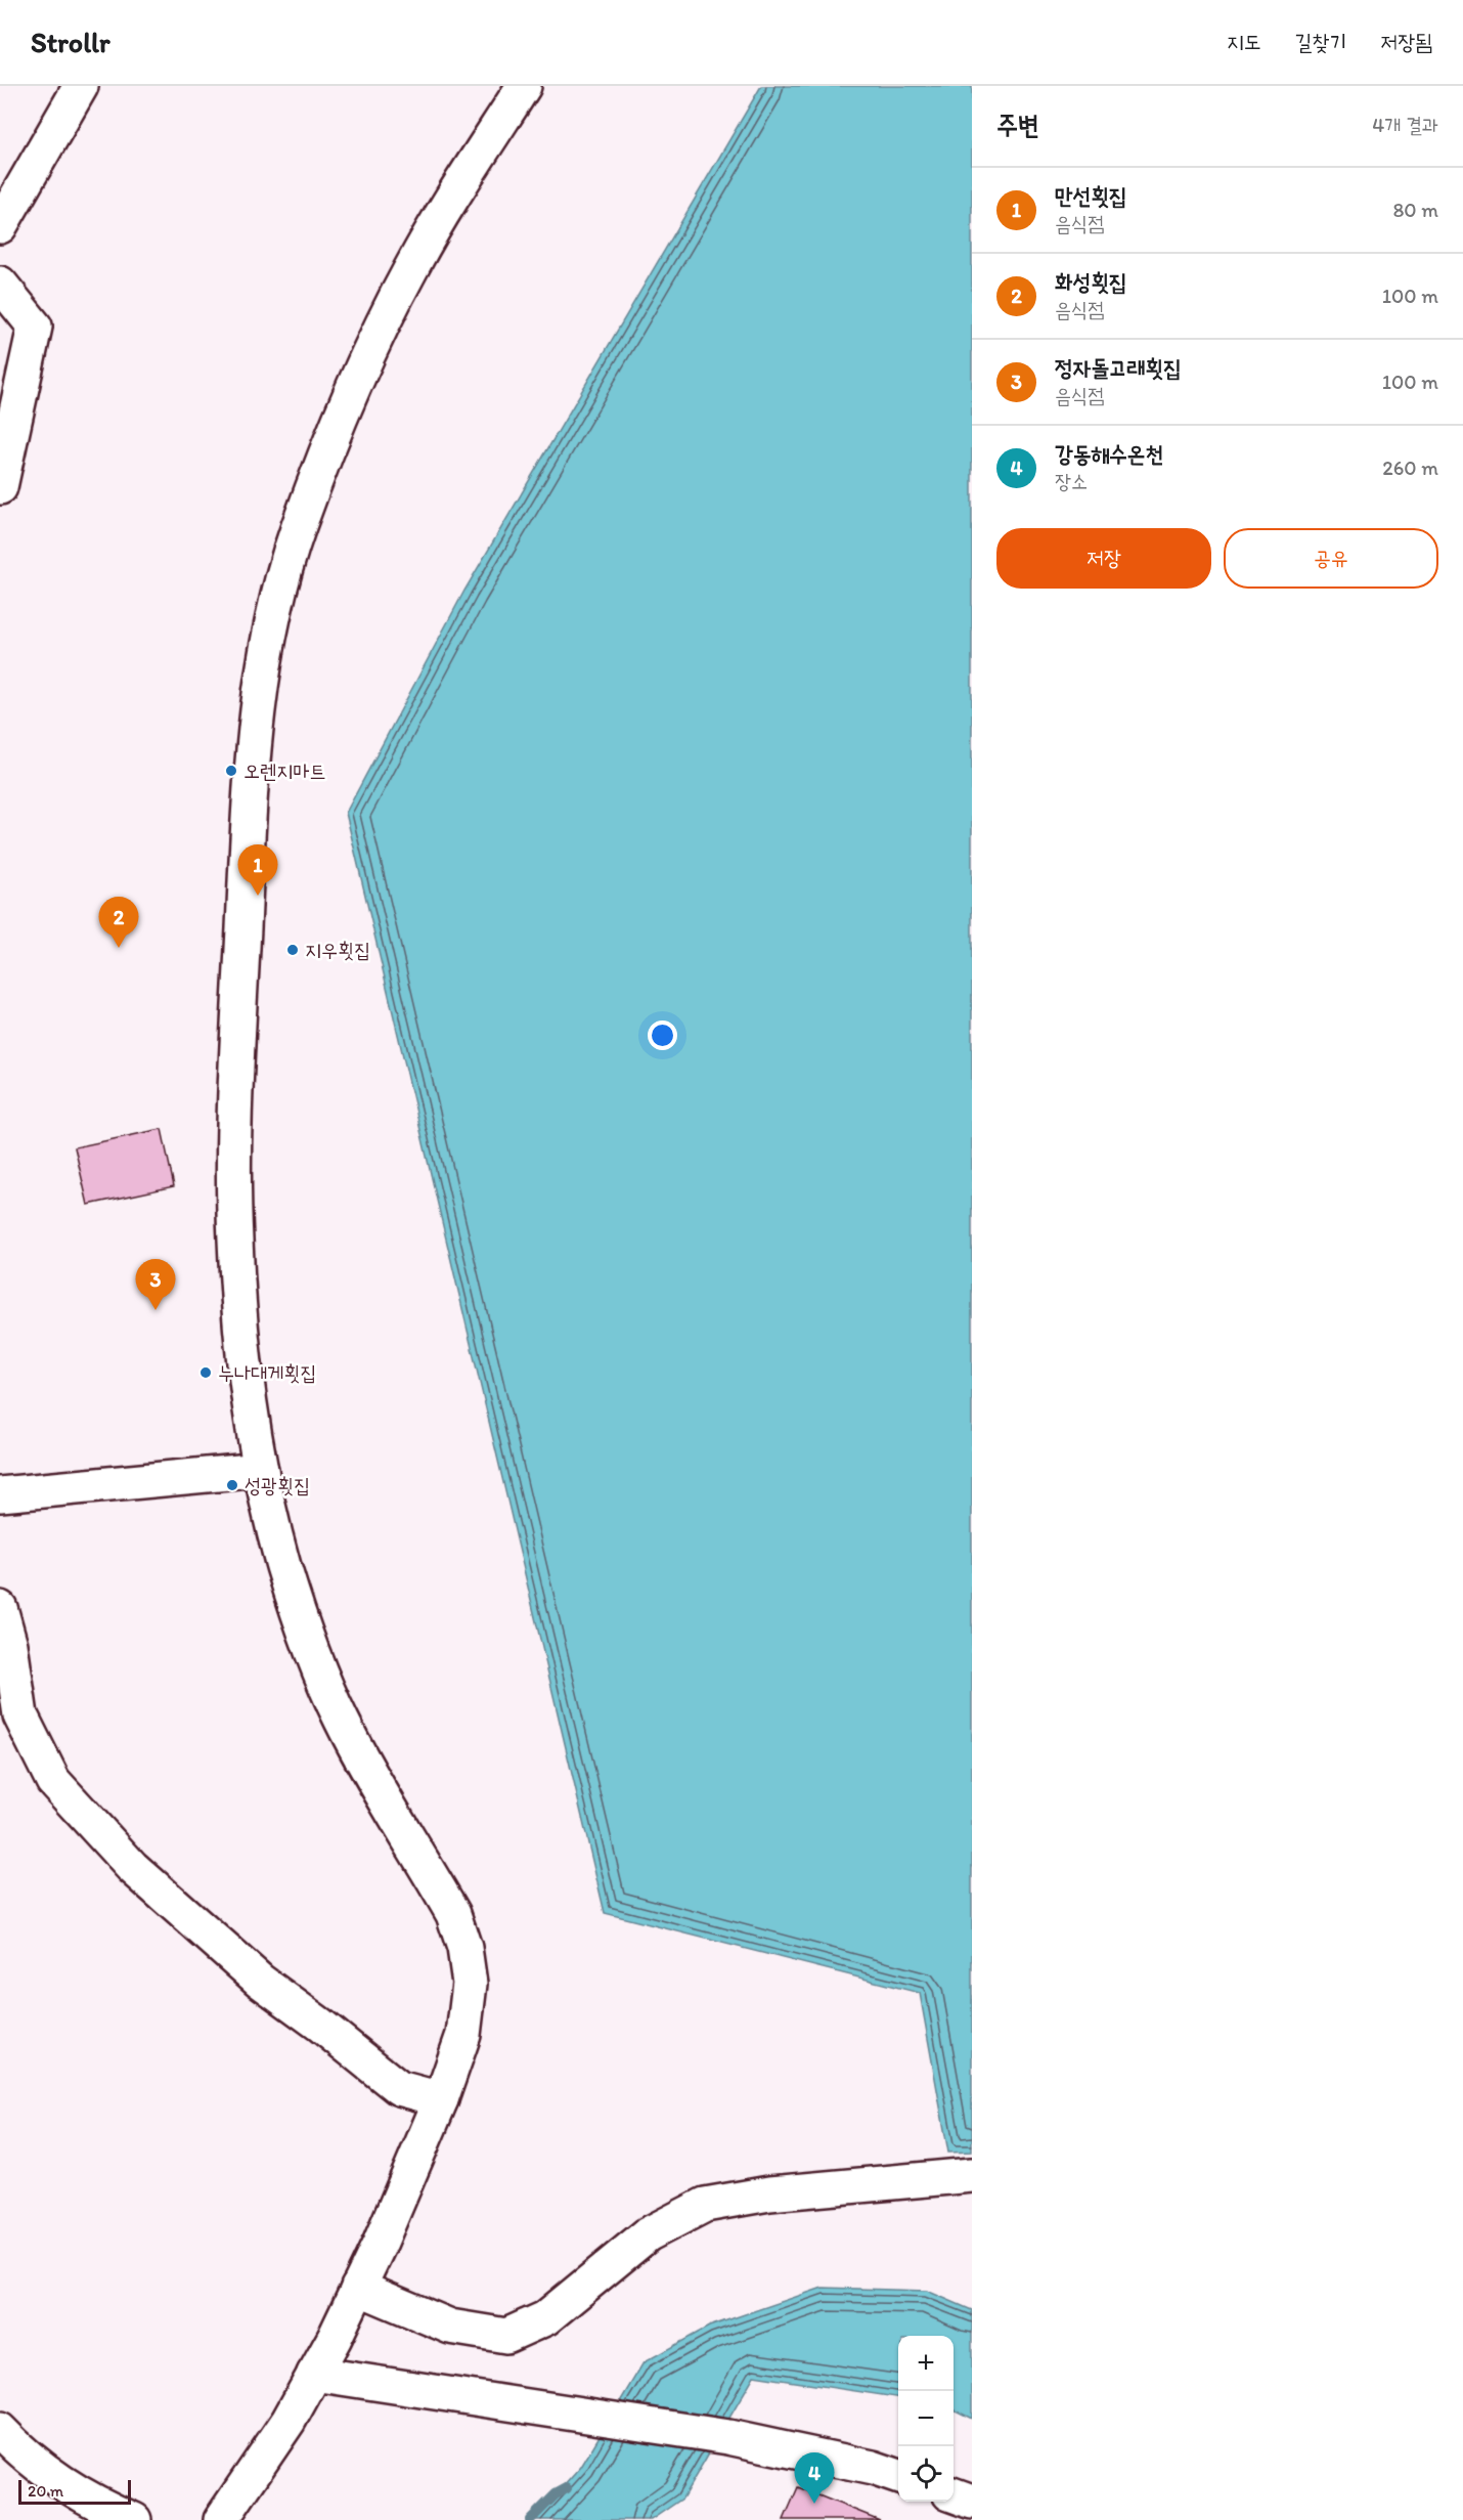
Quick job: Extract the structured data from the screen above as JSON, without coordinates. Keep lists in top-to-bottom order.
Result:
{
  "places": [
    "오렌지마트",
    "지우횟집",
    "누나대게횟집",
    "성광횟집"
  ],
  "scale_bar": "20 m",
  "page": {
    "header": "Strollr",
    "nav": ["지도", "길찾기", "저장됨"],
    "heading": ["주변", "4개 결과"],
    "list": [
      {
        "mark": "1",
        "name": "만선횟집",
        "note": "음식점",
        "value": "80 m"
      },
      {
        "mark": "2",
        "name": "화성횟집",
        "note": "음식점",
        "value": "100 m"
      },
      {
        "mark": "3",
        "name": "정자돌고래횟집",
        "note": "음식점",
        "value": "100 m"
      },
      {
        "mark": "4",
        "name": "강동해수온천",
        "note": "장소",
        "value": "260 m"
      }
    ],
    "buttons": ["저장", "공유"],
    "pins": [
      "1",
      "2",
      "3",
      "4"
    ],
    "map_buttons": ["+", "−"],
    "scale": "20 m"
  }
}
